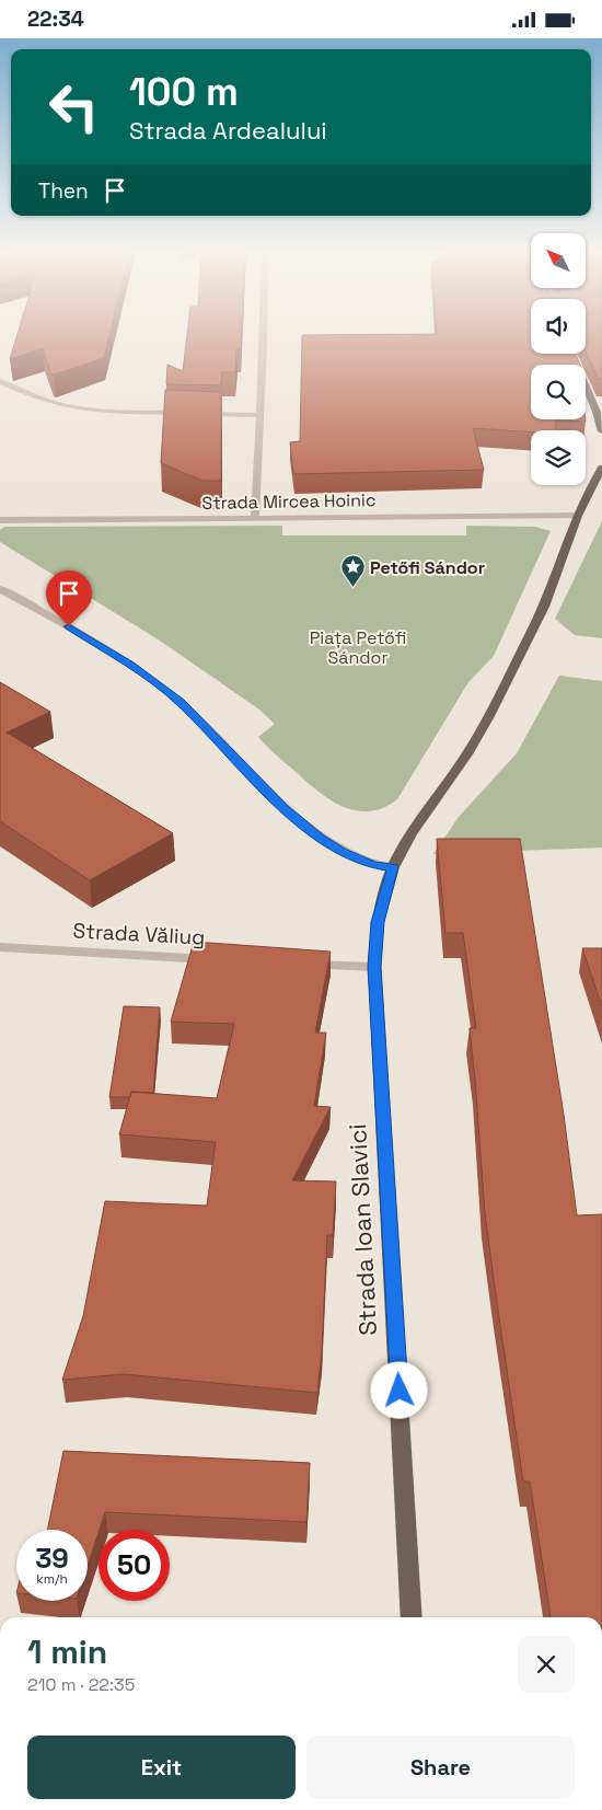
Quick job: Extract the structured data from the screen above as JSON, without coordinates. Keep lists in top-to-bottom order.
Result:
{
  "streets": {
    "main road": ["Strada Ioan Slavici"],
    "street": ["Strada Mircea Hoinic", "Strada Văliug"]
  },
  "crossings": [
    ["Strada Mircea Hoinic", "Strada Ioan Slavici"]
  ],
  "parks": ["Piața Petőfi Sándor"],
  "places": {
    "place": ["Petőfi Sándor"]
  },
  "north": "top left",
  "page": {
    "status": "22:34",
    "turn": ["100 m", "Strada Ardealului"],
    "then": "Then",
    "speed": "39 km/h",
    "limit": "50",
    "heading": ["1 min", "210 m · 22:35"],
    "buttons": ["Exit", "Share"]
  }
}
